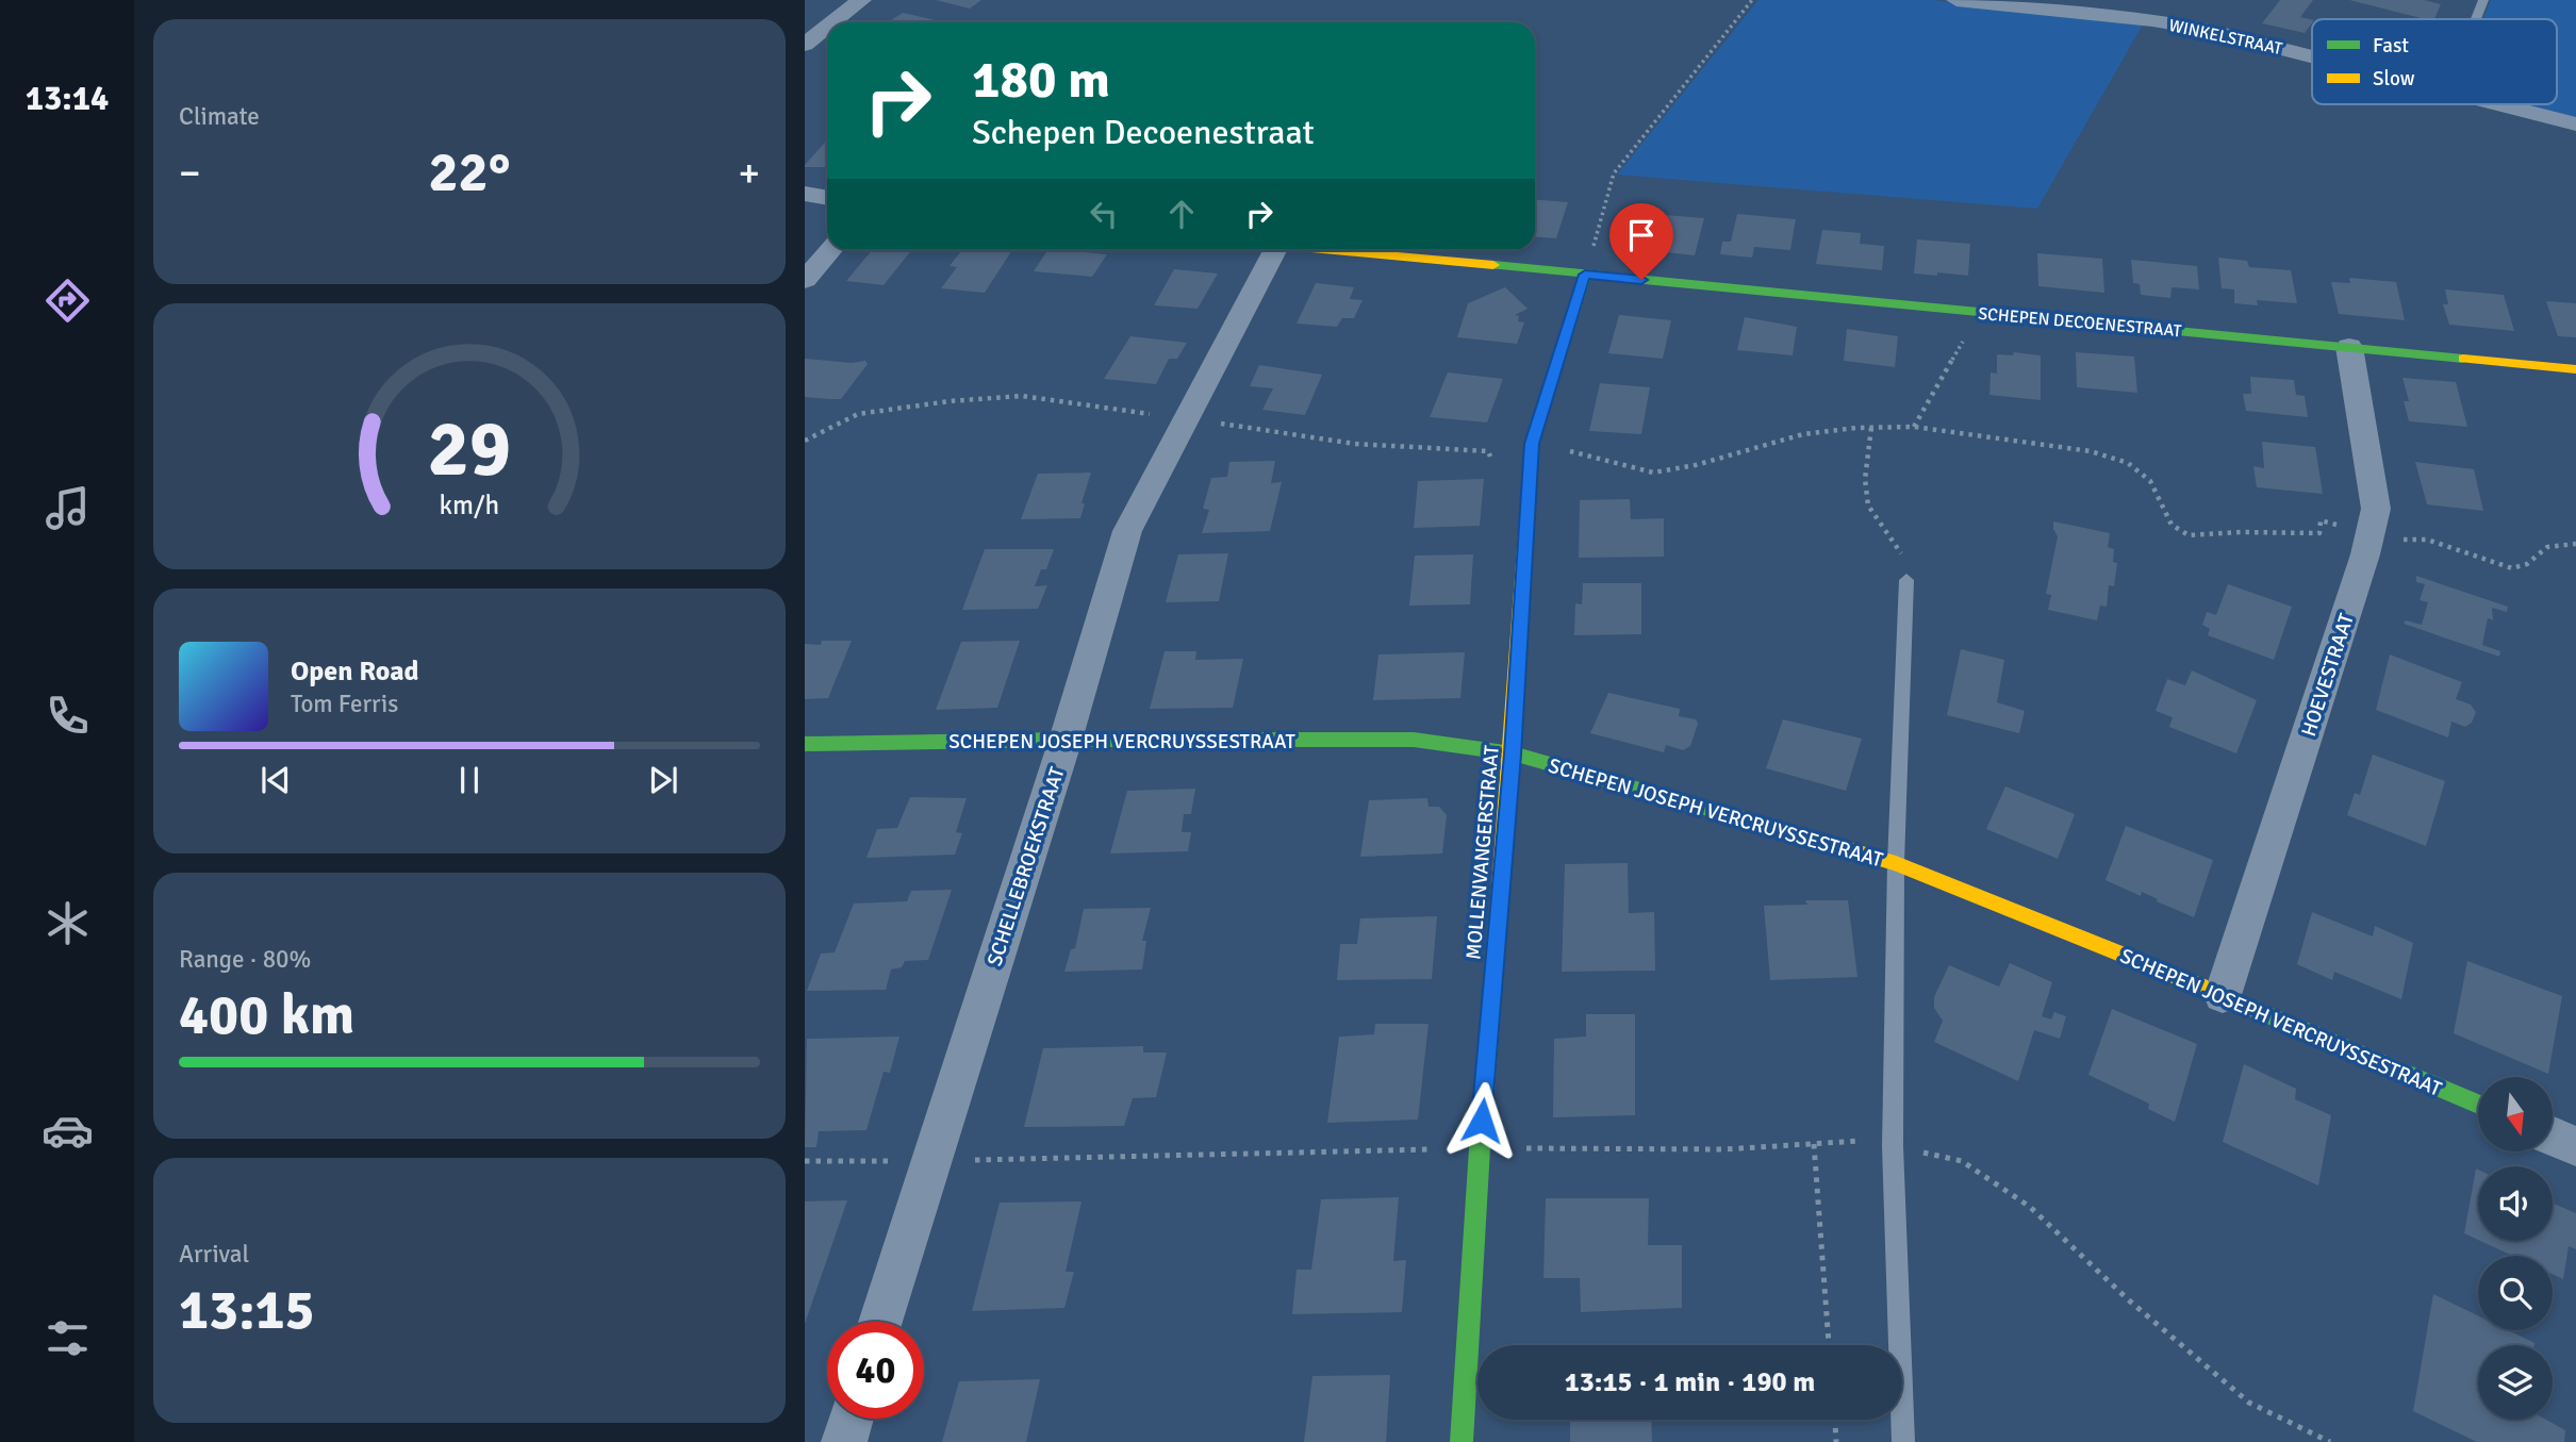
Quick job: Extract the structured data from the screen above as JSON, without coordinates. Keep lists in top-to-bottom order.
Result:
{
  "streets": {
    "street": [
      "WINKELSTRAAT",
      "SCHEPEN DECOENESTRAAT",
      "HOEVESTRAAT",
      "SCHEPEN JOSEPH VERCRUYSSESTRAAT",
      "MOLLENVANGERSTRAAT",
      "SCHELLEBROEKSTRAAT"
    ]
  },
  "crossings": [
    ["SCHEPEN DECOENESTRAAT", "HOEVESTRAAT"],
    ["SCHEPEN DECOENESTRAAT", "MOLLENVANGERSTRAAT"],
    ["SCHEPEN DECOENESTRAAT", "SCHELLEBROEKSTRAAT"],
    ["HOEVESTRAAT", "SCHEPEN JOSEPH VERCRUYSSESTRAAT"],
    ["SCHEPEN JOSEPH VERCRUYSSESTRAAT", "MOLLENVANGERSTRAAT"],
    ["SCHEPEN JOSEPH VERCRUYSSESTRAAT", "SCHELLEBROEKSTRAAT"],
    ["MOLLENVANGERSTRAAT", "SCHELLEBROEKSTRAAT"]
  ],
  "legend": ["Fast", "Slow"],
  "north": "bottom",
  "page": {
    "tabs": "13:14",
    "tile": [
      "Climate",
      ["Range · 80%", "400 km"],
      ["Arrival", "13:15"]
    ],
    "turn": ["180 m", "Schepen Decoenestraat"],
    "heat": ["−", "22°", "+"],
    "song": ["Open Road", "Tom Ferris"],
    "limit": "40",
    "trip": "13:15 · 1 min · 190 m",
    "gauge": ["29", "km/h"]
  }
}
